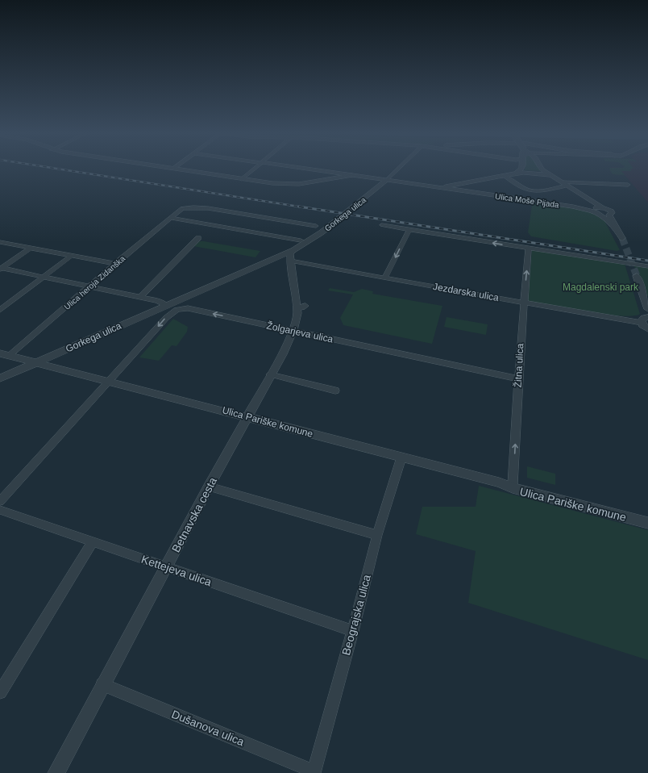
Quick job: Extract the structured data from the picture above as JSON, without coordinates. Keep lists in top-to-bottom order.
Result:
{
  "streets": {
    "street": [
      "Ulica Moše Pijada",
      "Gorkega ulica",
      "Ulica heroja Zidanška",
      "Jezdarska ulica",
      "Žolgarjeva ulica",
      "Žitna ulica",
      "Ulica Pariške komune",
      "Betnavska cesta",
      "Kettejeva ulica",
      "Beograjska ulica",
      "Dušanova ulica"
    ]
  },
  "crossings": [
    ["Gorkega ulica", "Ulica Pariške komune"],
    ["Gorkega ulica", "Betnavska cesta"],
    ["Ulica heroja Zidanška", "Ulica Pariške komune"],
    ["Jezdarska ulica", "Žitna ulica"],
    ["Jezdarska ulica", "Betnavska cesta"],
    ["Žolgarjeva ulica", "Žitna ulica"],
    ["Žolgarjeva ulica", "Ulica Pariške komune"],
    ["Žolgarjeva ulica", "Betnavska cesta"],
    ["Žitna ulica", "Ulica Pariške komune"],
    ["Ulica Pariške komune", "Betnavska cesta"],
    ["Ulica Pariške komune", "Beograjska ulica"],
    ["Betnavska cesta", "Kettejeva ulica"],
    ["Betnavska cesta", "Dušanova ulica"],
    ["Kettejeva ulica", "Beograjska ulica"],
    ["Beograjska ulica", "Dušanova ulica"]
  ],
  "one_way": ["Žitna ulica"],
  "parks": ["Magdalenski park"]
}
